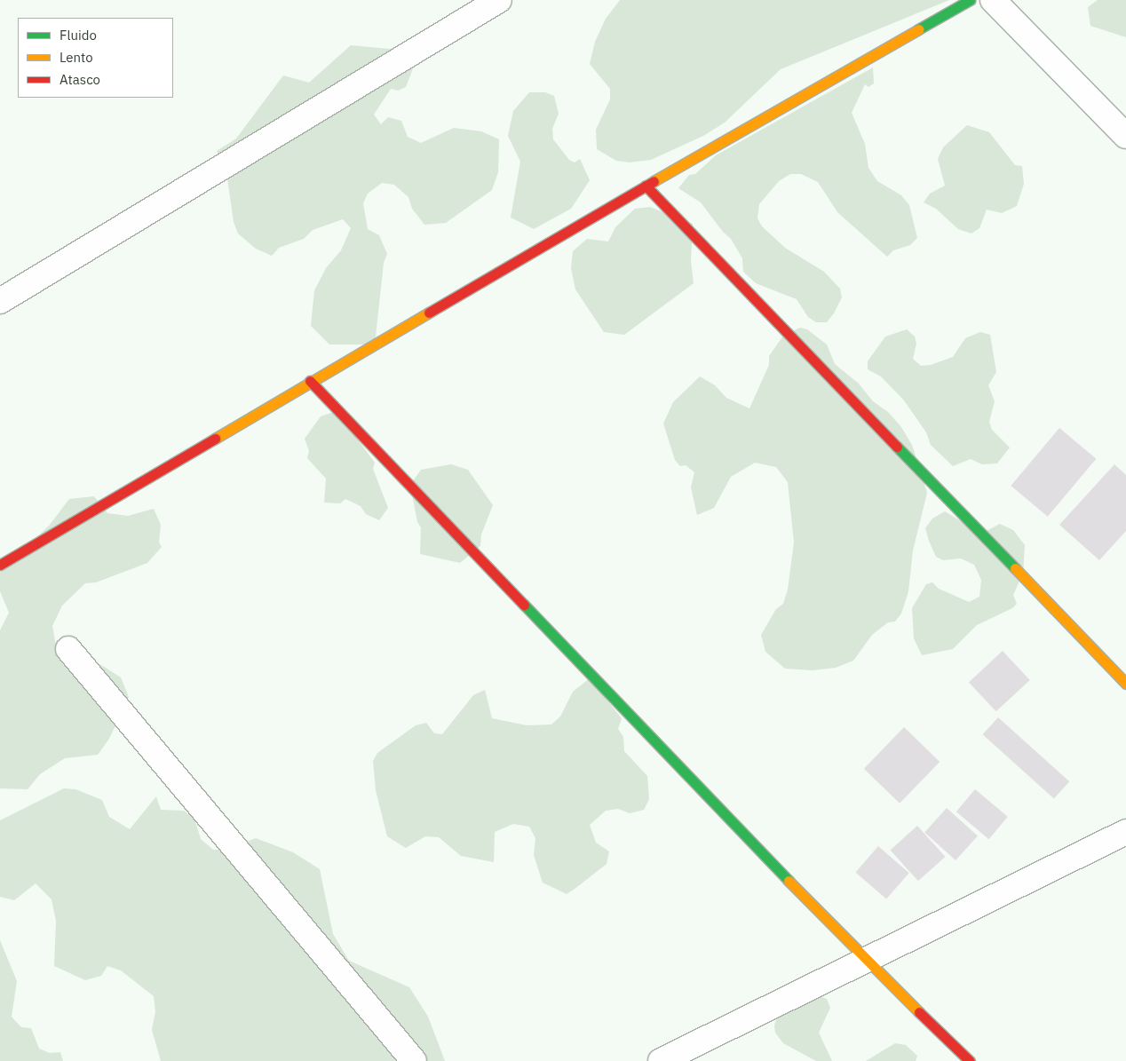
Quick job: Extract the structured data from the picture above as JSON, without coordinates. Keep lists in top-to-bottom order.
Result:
{
  "legend": ["Fluido", "Lento", "Atasco"]
}
